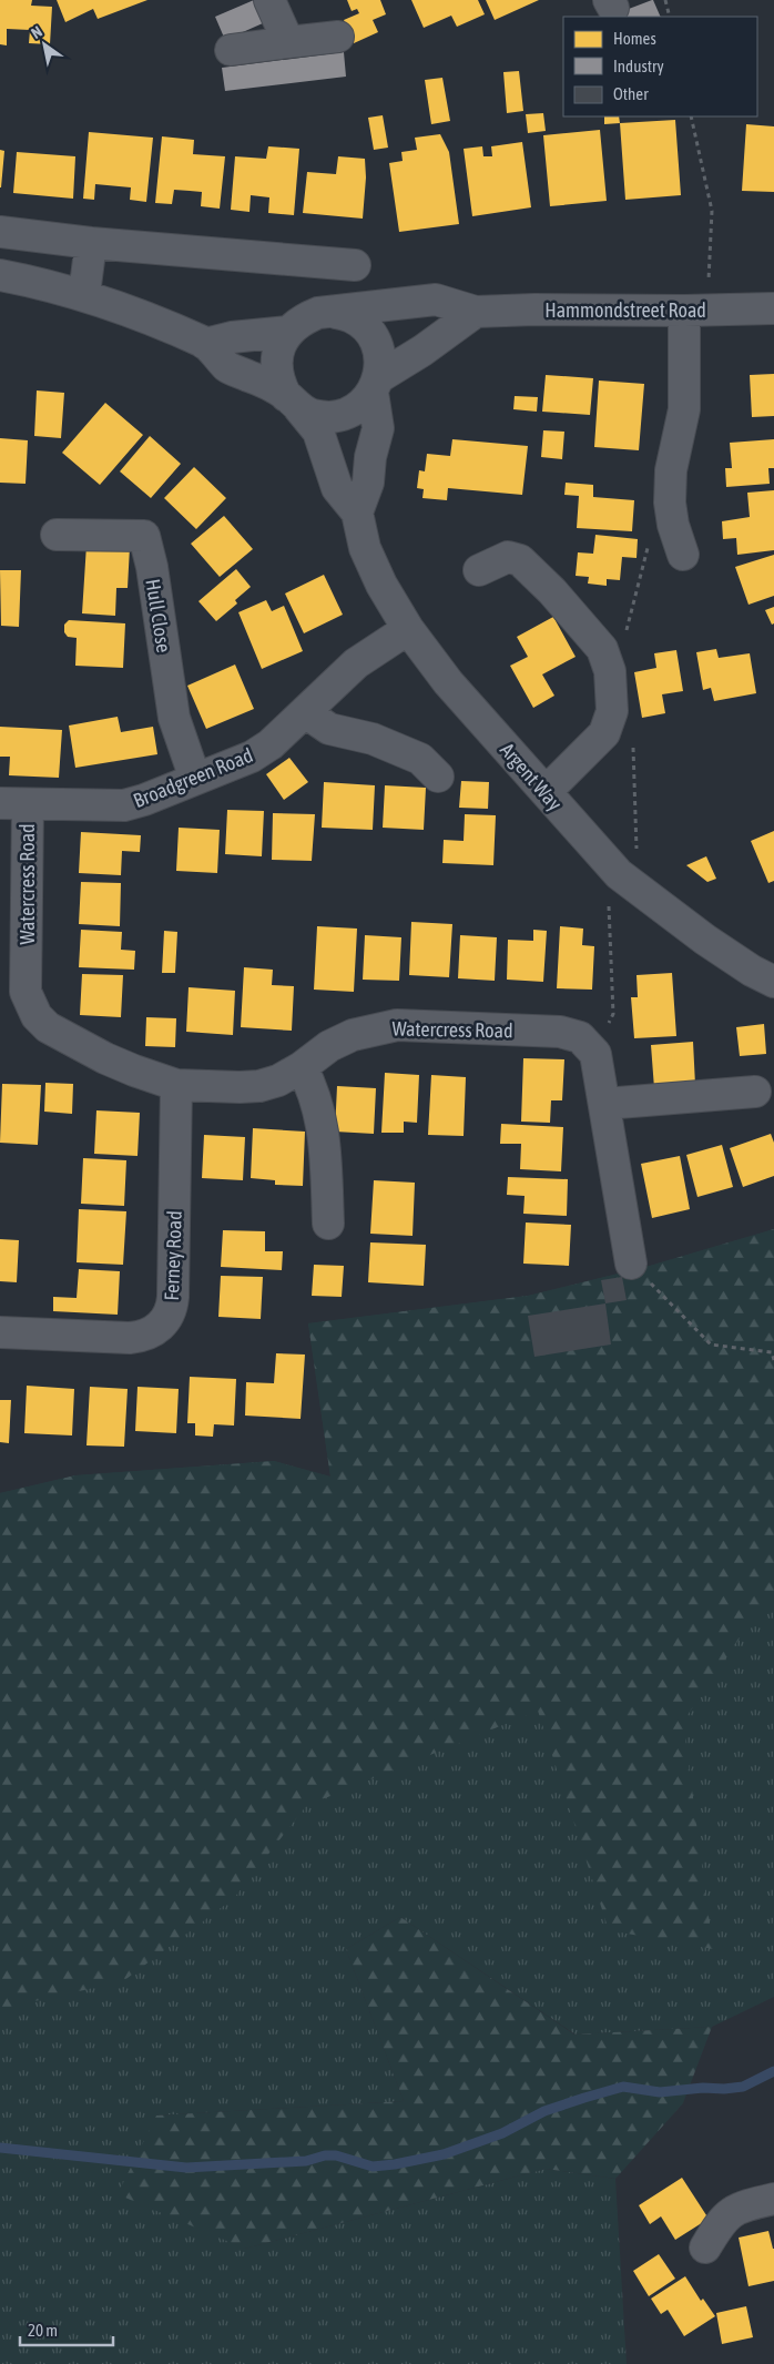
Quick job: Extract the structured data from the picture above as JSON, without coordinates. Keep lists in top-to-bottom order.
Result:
{
  "streets": {
    "street": [
      "Hammondstreet Road",
      "Hull Close",
      "Argent Way",
      "Broadgreen Road",
      "Watercress Road",
      "Ferney Road"
    ]
  },
  "crossings": [
    ["Hammondstreet Road", "Argent Way"],
    ["Hull Close", "Broadgreen Road"],
    ["Argent Way", "Broadgreen Road"],
    ["Broadgreen Road", "Watercress Road"],
    ["Watercress Road", "Ferney Road"]
  ],
  "legend": ["Homes", "Industry", "Other"],
  "scale_bar": "20 m",
  "north": "top left"
}
